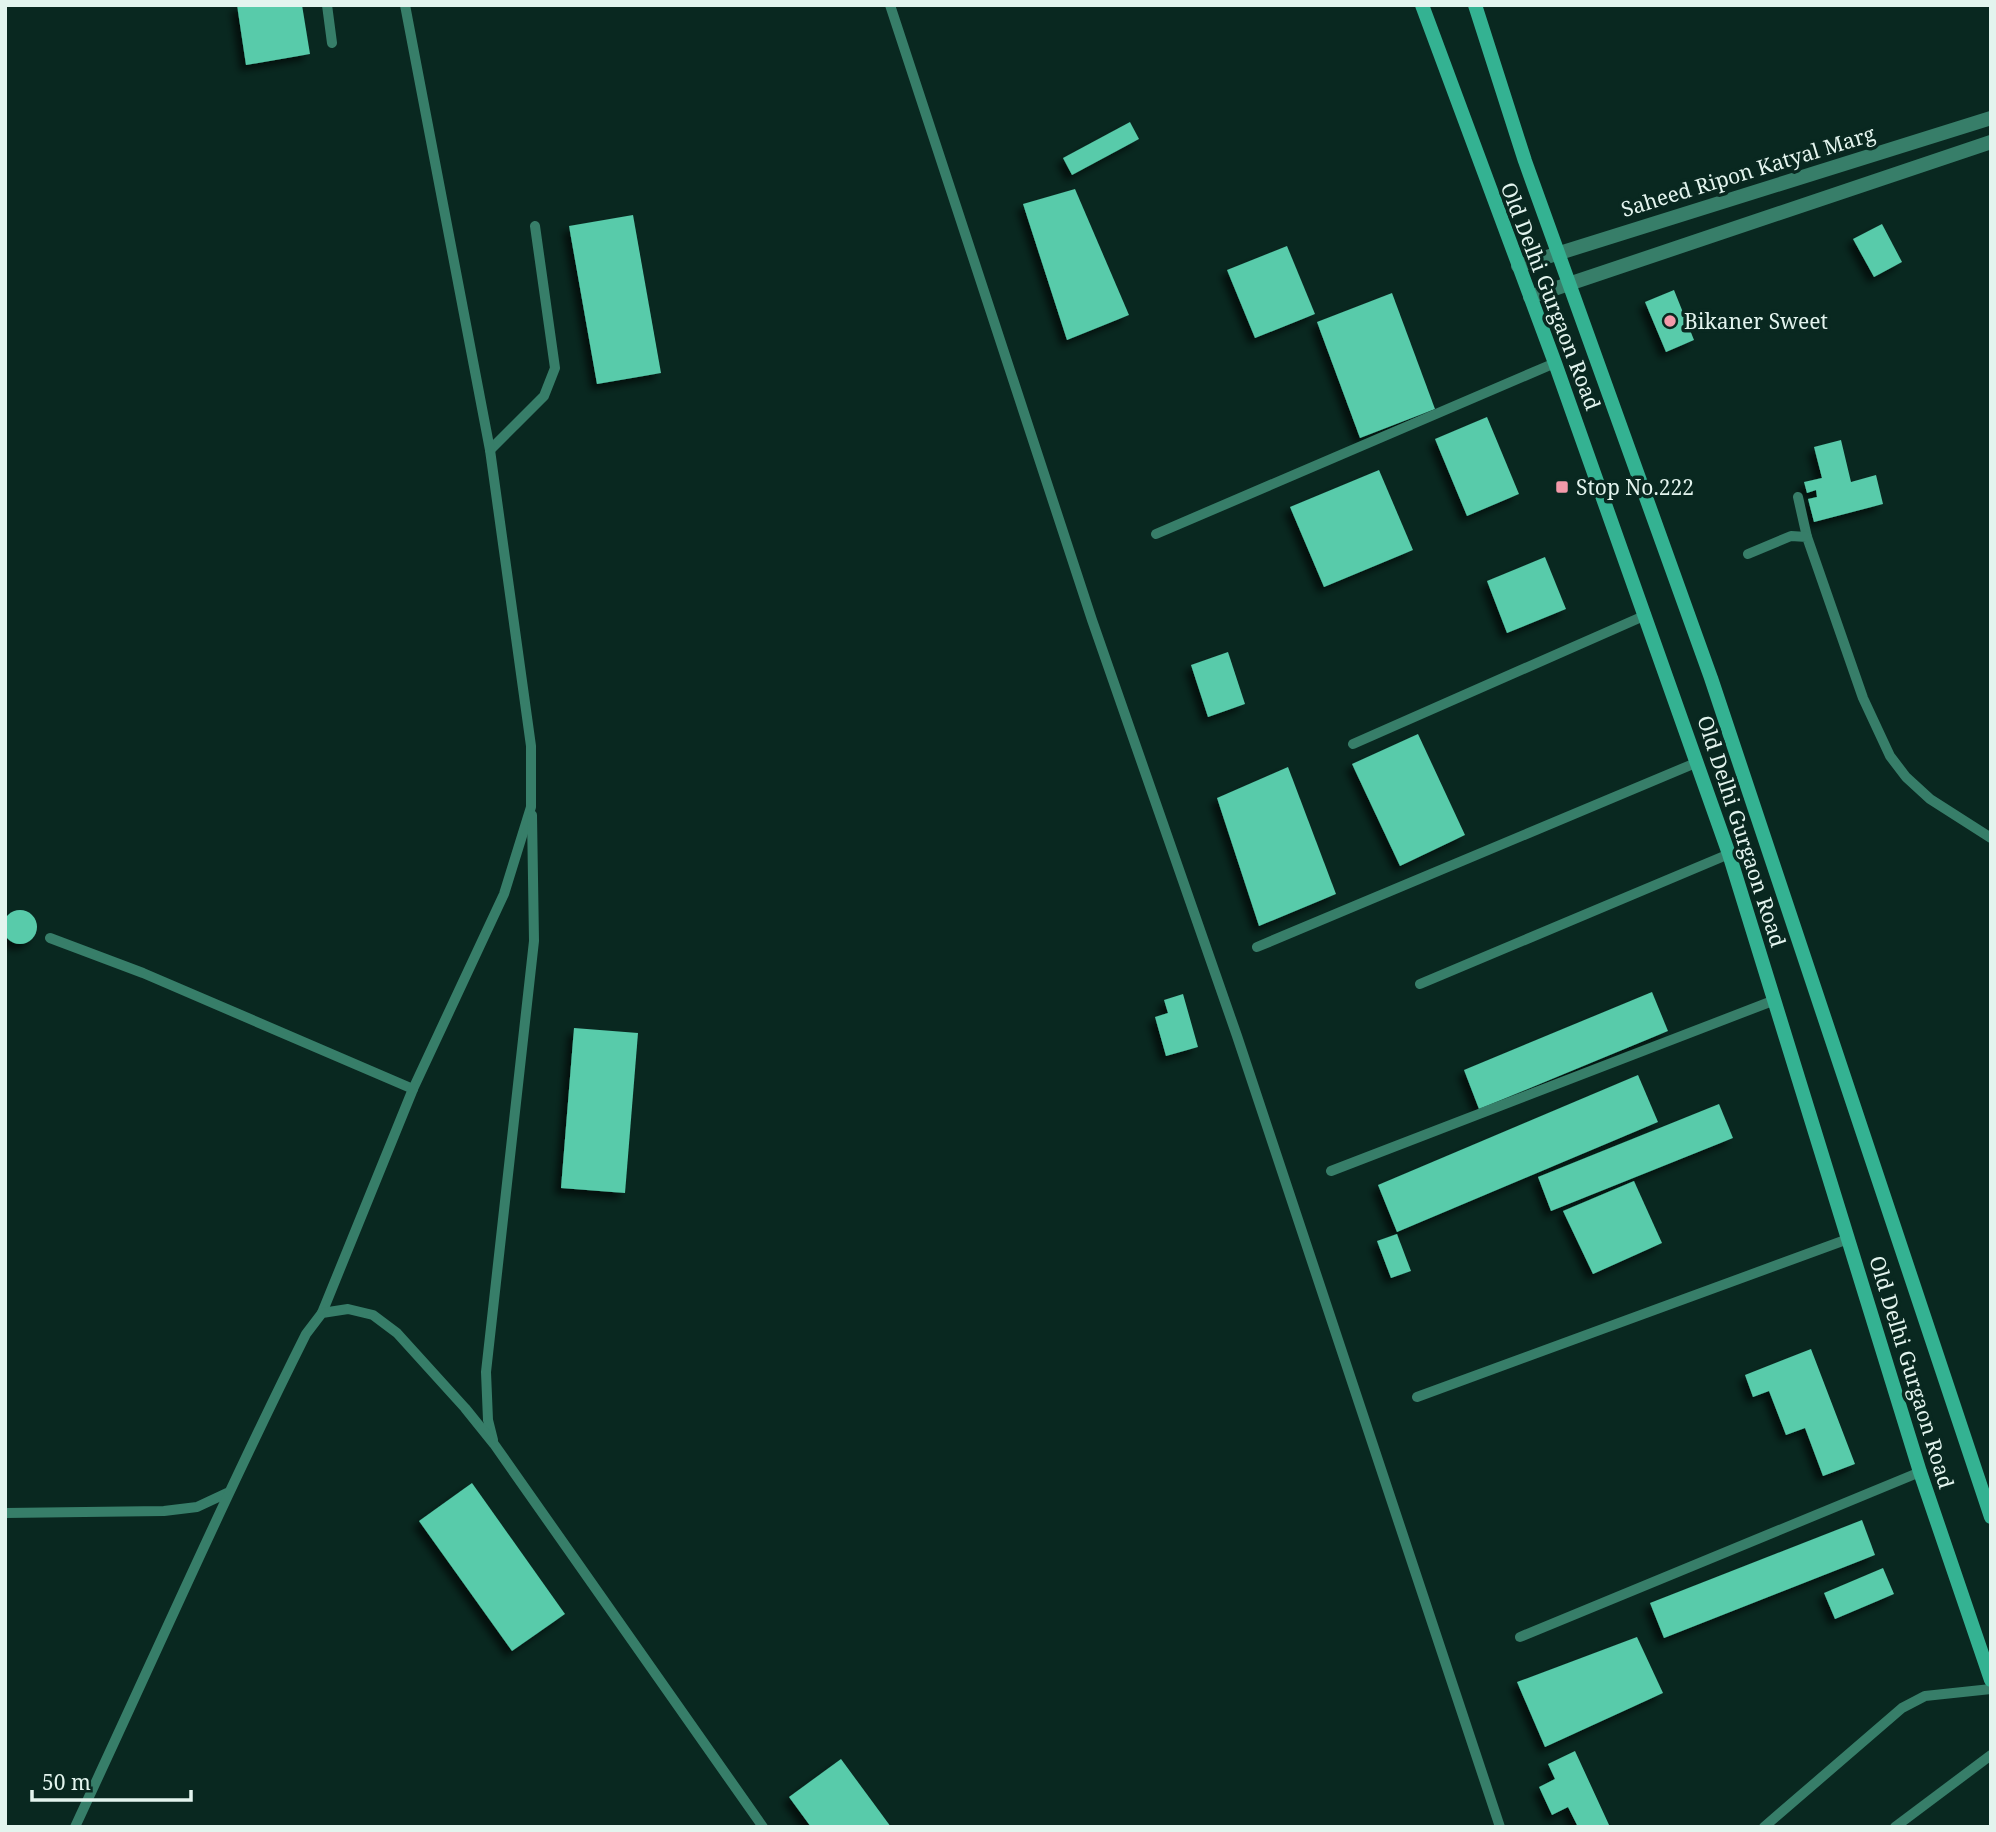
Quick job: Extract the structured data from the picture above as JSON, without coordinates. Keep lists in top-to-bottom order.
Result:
{
  "streets": {
    "main road": ["Old Delhi Gurgaon Road"],
    "street": ["Saheed Ripon Katyal Marg"]
  },
  "crossings": [
    ["Saheed Ripon Katyal Marg", "Old Delhi Gurgaon Road"]
  ],
  "places": {
    "other": ["Bikaner Sweet"],
    "transit": ["Stop No.222"]
  },
  "scale_bar": "50 m"
}
